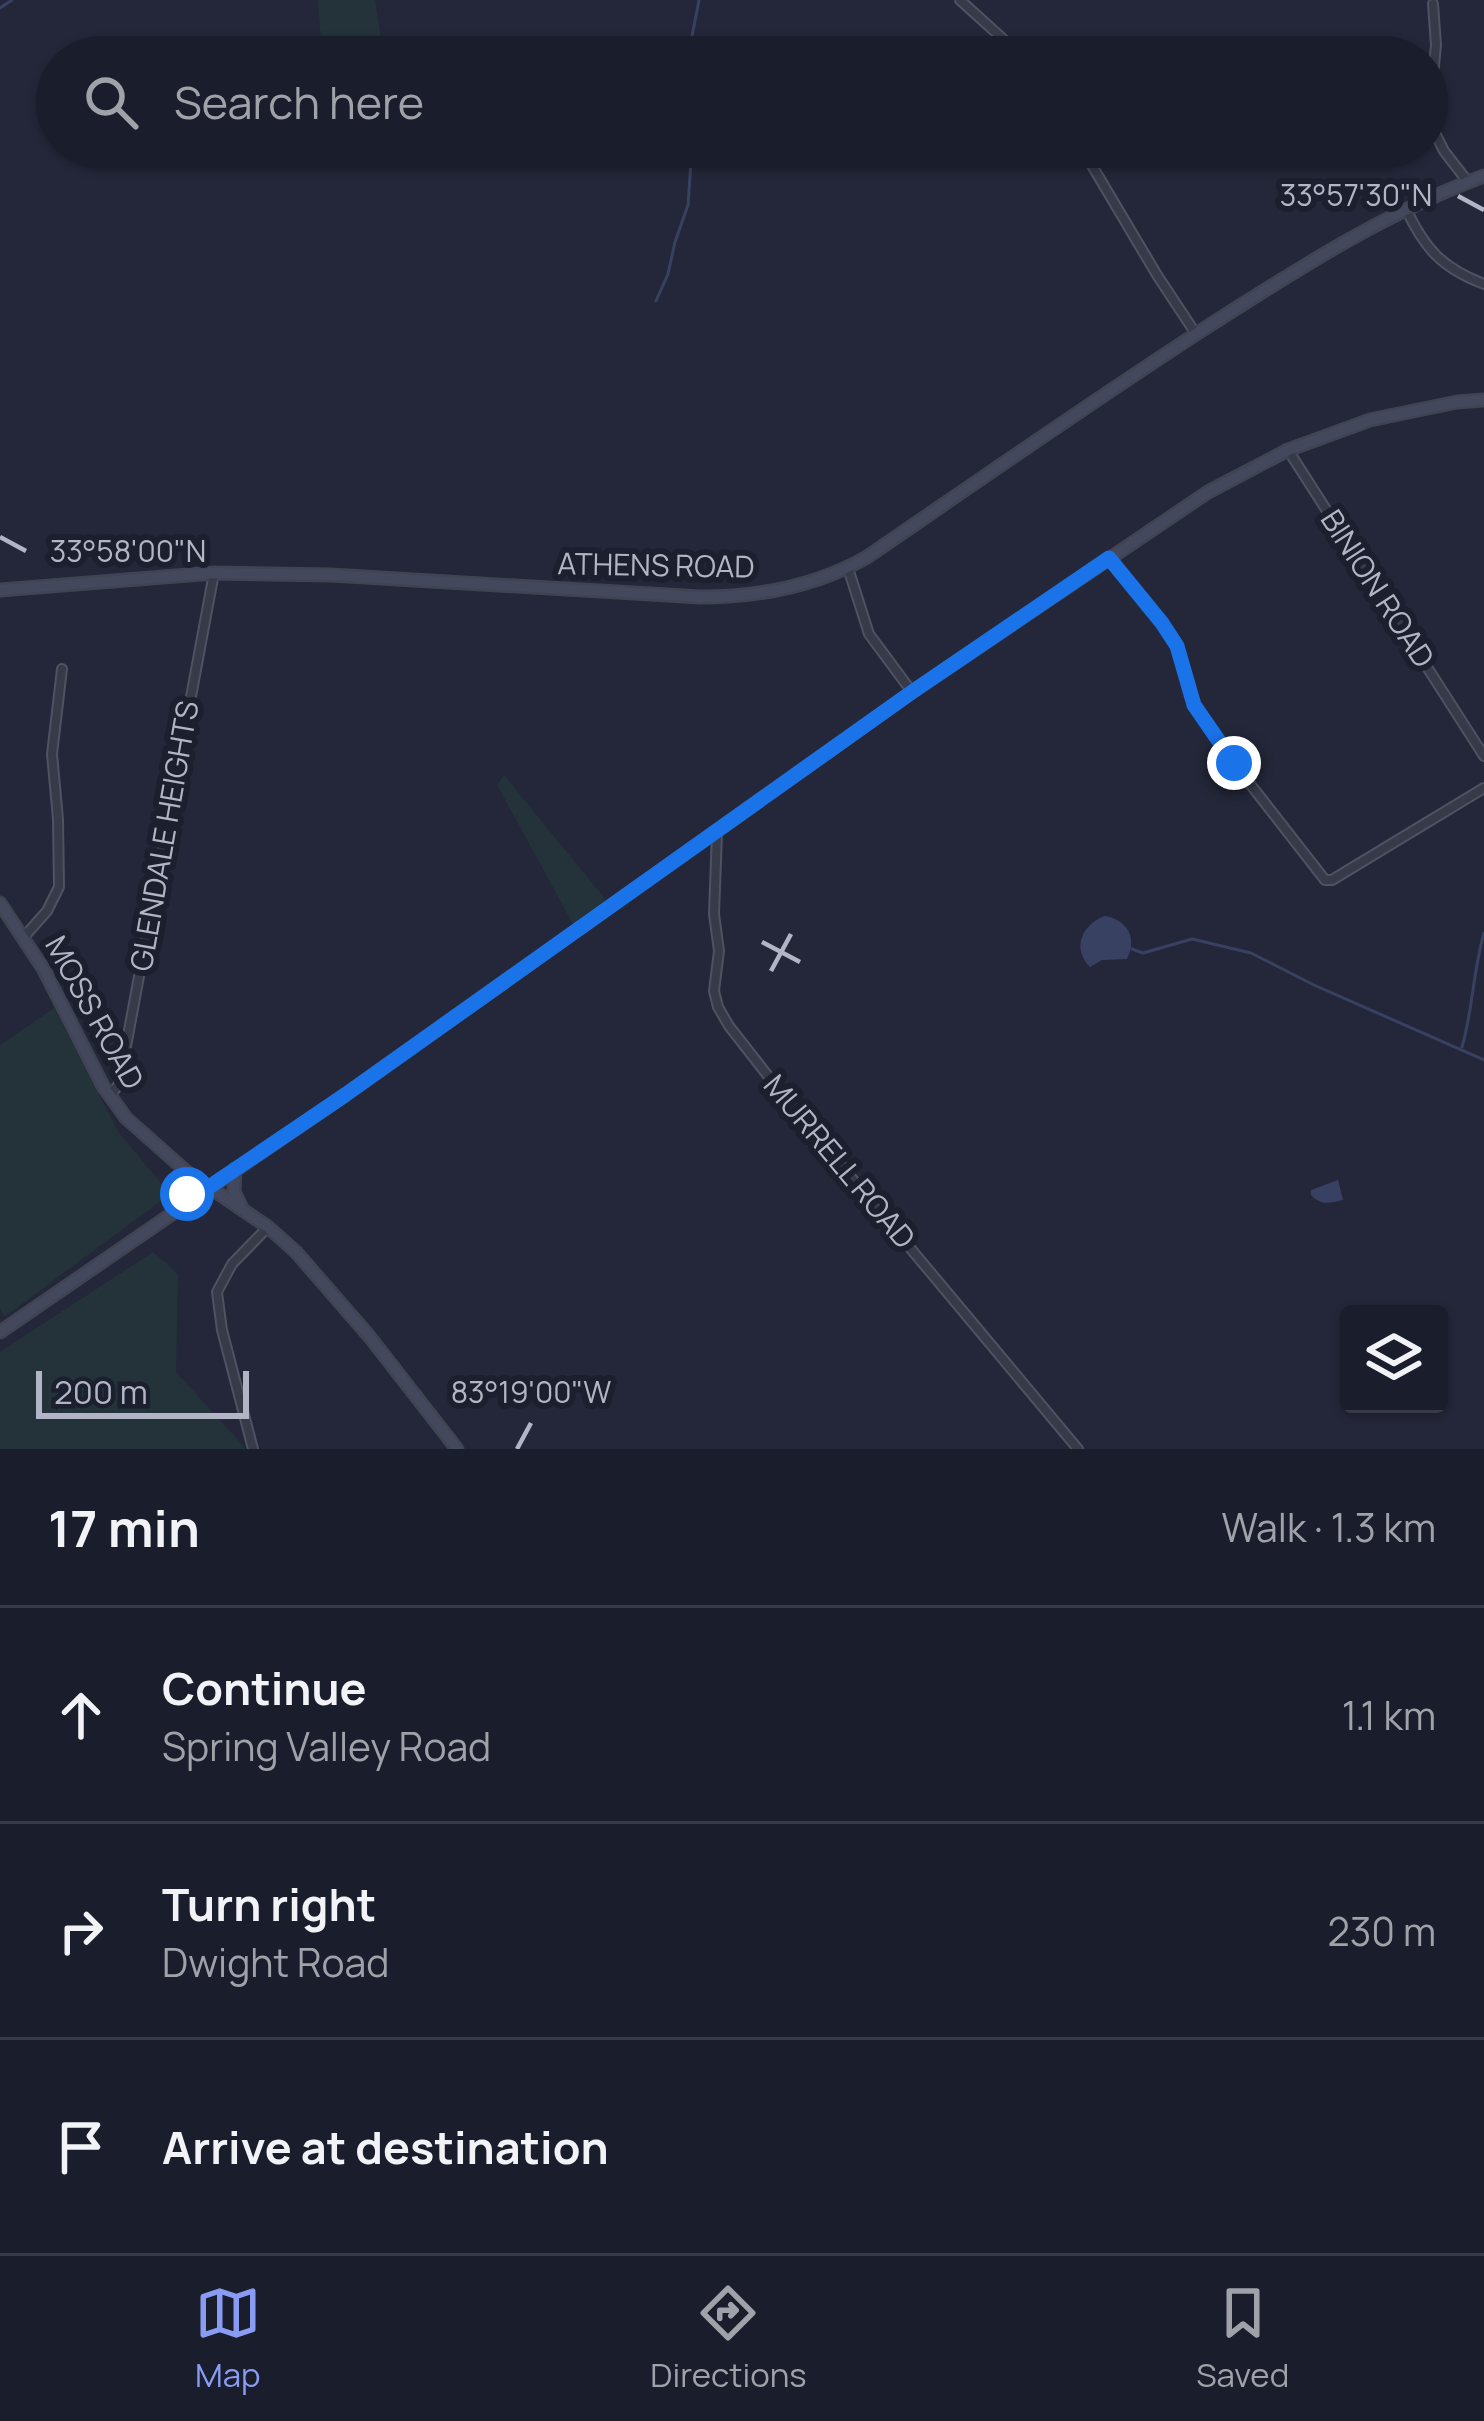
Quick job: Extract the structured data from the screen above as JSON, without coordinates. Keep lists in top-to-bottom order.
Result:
{
  "streets": {
    "street": [
      "ATHENS ROAD",
      "BINION ROAD",
      "GLENDALE HEIGHTS",
      "MOSS ROAD",
      "MURRELL ROAD"
    ]
  },
  "crossings": [
    ["ATHENS ROAD", "GLENDALE HEIGHTS"],
    ["GLENDALE HEIGHTS", "MOSS ROAD"]
  ],
  "scale_bar": "200 m",
  "page": {
    "search": "Search here",
    "scale": "200 m",
    "heading": ["17 min", "Walk · 1.3 km"],
    "list": [
      ["Continue", "Spring Valley Road", "1.1 km"],
      ["Turn right", "Dwight Road", "230 m"],
      "Arrive at destination"
    ],
    "nav": ["Map", "Directions", "Saved"]
  },
  "coordinates": ["33°57'30\"N", "33°58'00\"N", "83°19'00\"W"]
}
